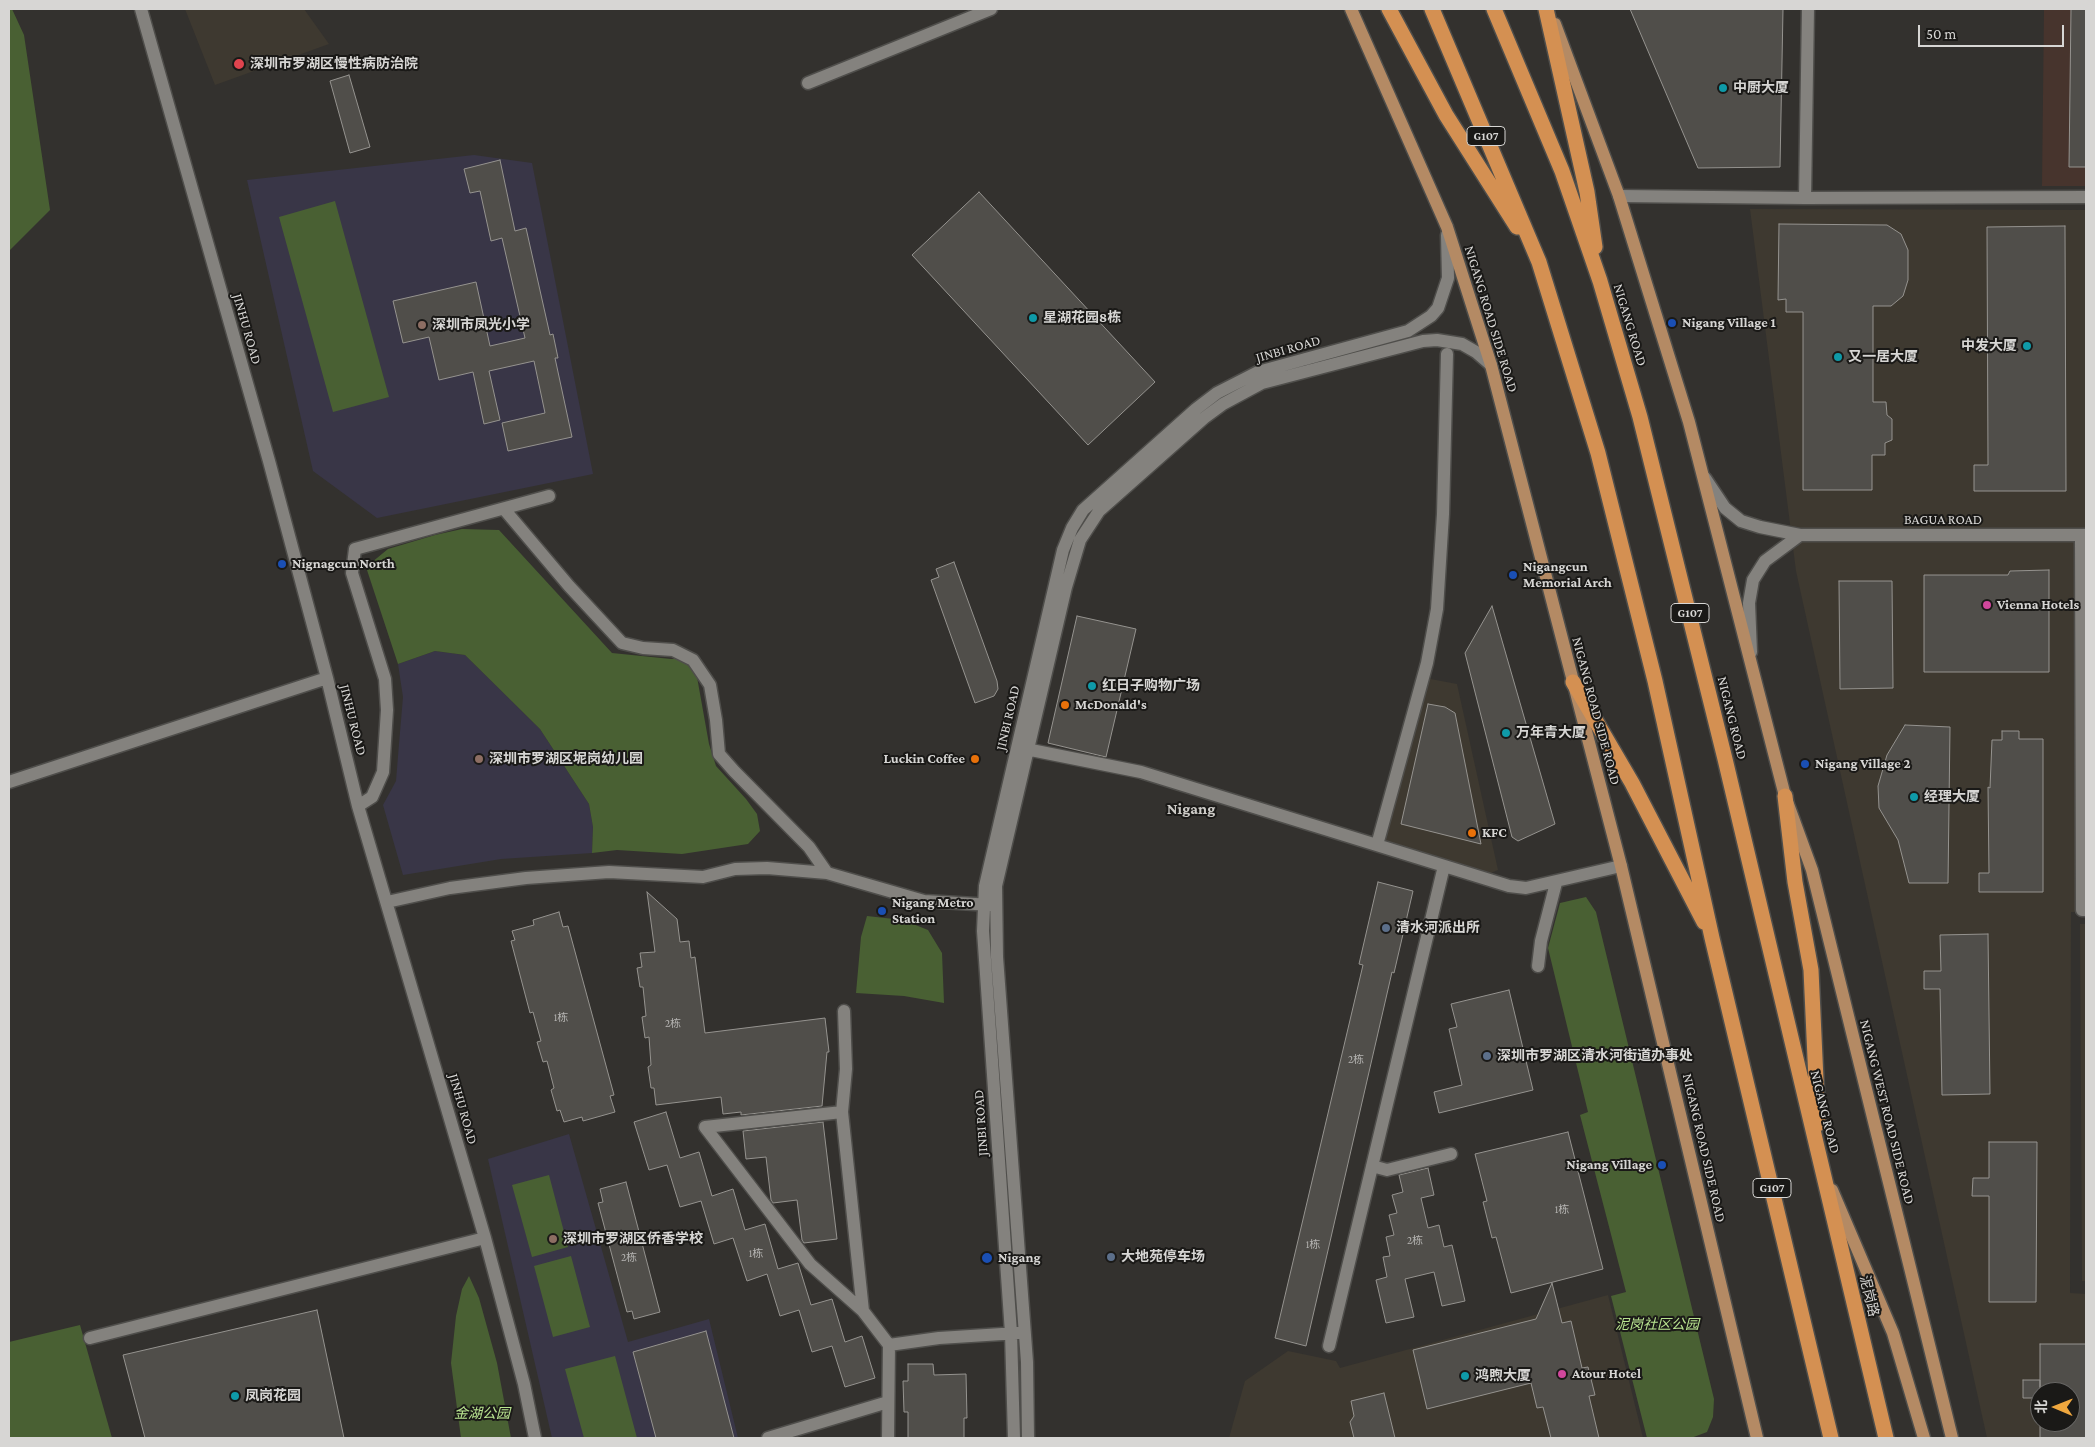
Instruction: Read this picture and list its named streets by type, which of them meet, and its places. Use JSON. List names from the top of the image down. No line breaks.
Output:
{"streets":{"highway":["G107","NIGANG ROAD","泥岗路"],"main road":["NIGANG ROAD SIDE ROAD","NIGANG WEST ROAD SIDE ROAD"],"street":["JINHU ROAD","JINBI ROAD","BAGUA ROAD"]},"crossings":[["NIGANG ROAD SIDE ROAD","JINBI ROAD"],["NIGANG ROAD","泥岗路"]],"districts":["Nigang"],"parks":["泥岗社区公园","金湖公园"],"places":["深圳市罗湖区慢性病防治院","中厨大厦","星湖花园8栋","Nigang Village 1","深圳市凤光小学","中发大厦","又一居大厦","Nignagcun North","Nigangcun Memorial Arch","Vienna Hotels","红日子购物广场","McDonald's","万年青大厦","深圳市罗湖区坭岗幼儿园","Luckin Coffee","Nigang Village 2","经理大厦","KFC","Nigang Metro Station","清水河派出所","深圳市罗湖区清水河街道办事处","Nigang Village","深圳市罗湖区侨香学校","大地苑停车场","Nigang","Atour Hotel","鸿煦大厦","凤岗花园"],"house_numbers":["1栋","2栋","2栋","1栋","2栋","1栋","1栋","2栋"],"scale_bar":"50 m","north":"left"}
